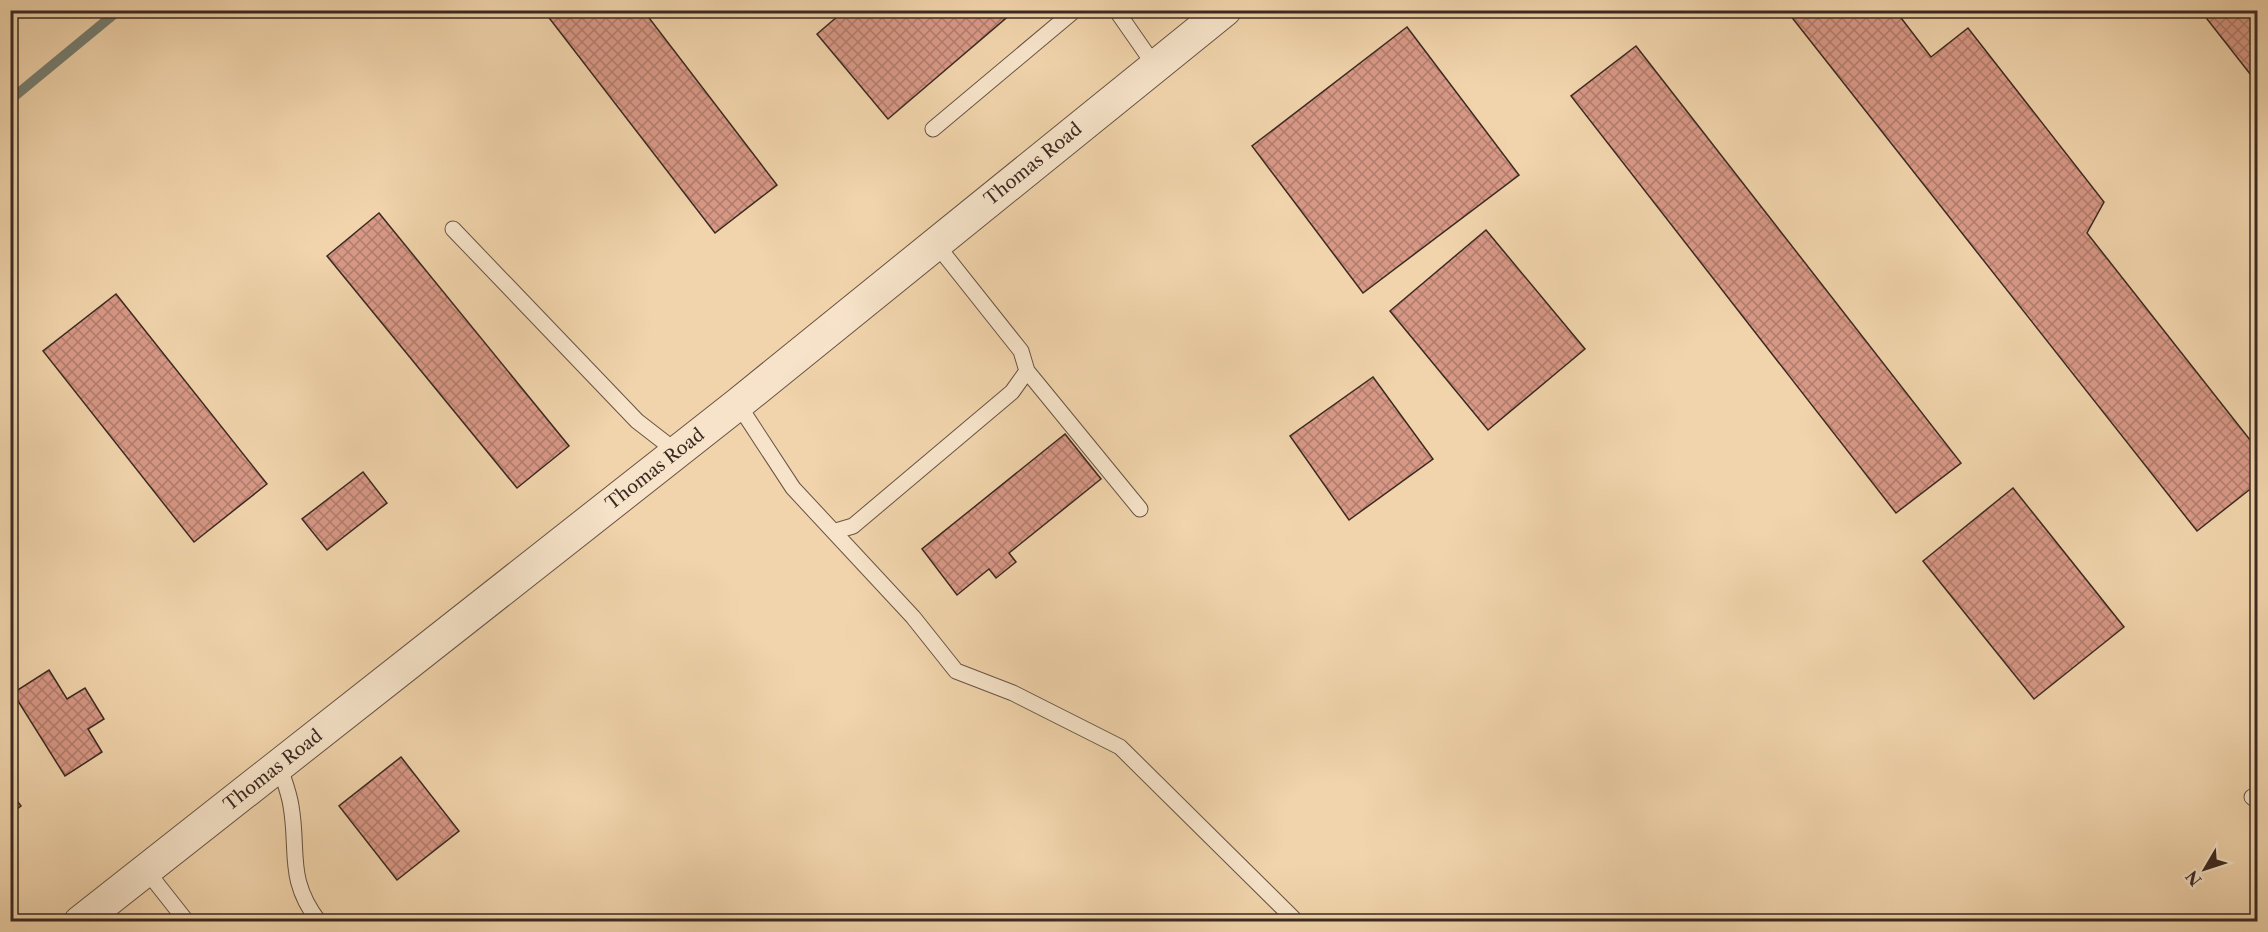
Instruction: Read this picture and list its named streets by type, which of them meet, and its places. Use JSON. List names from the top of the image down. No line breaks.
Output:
{"streets":{"street":["Thomas Road"]},"north":"bottom left"}
